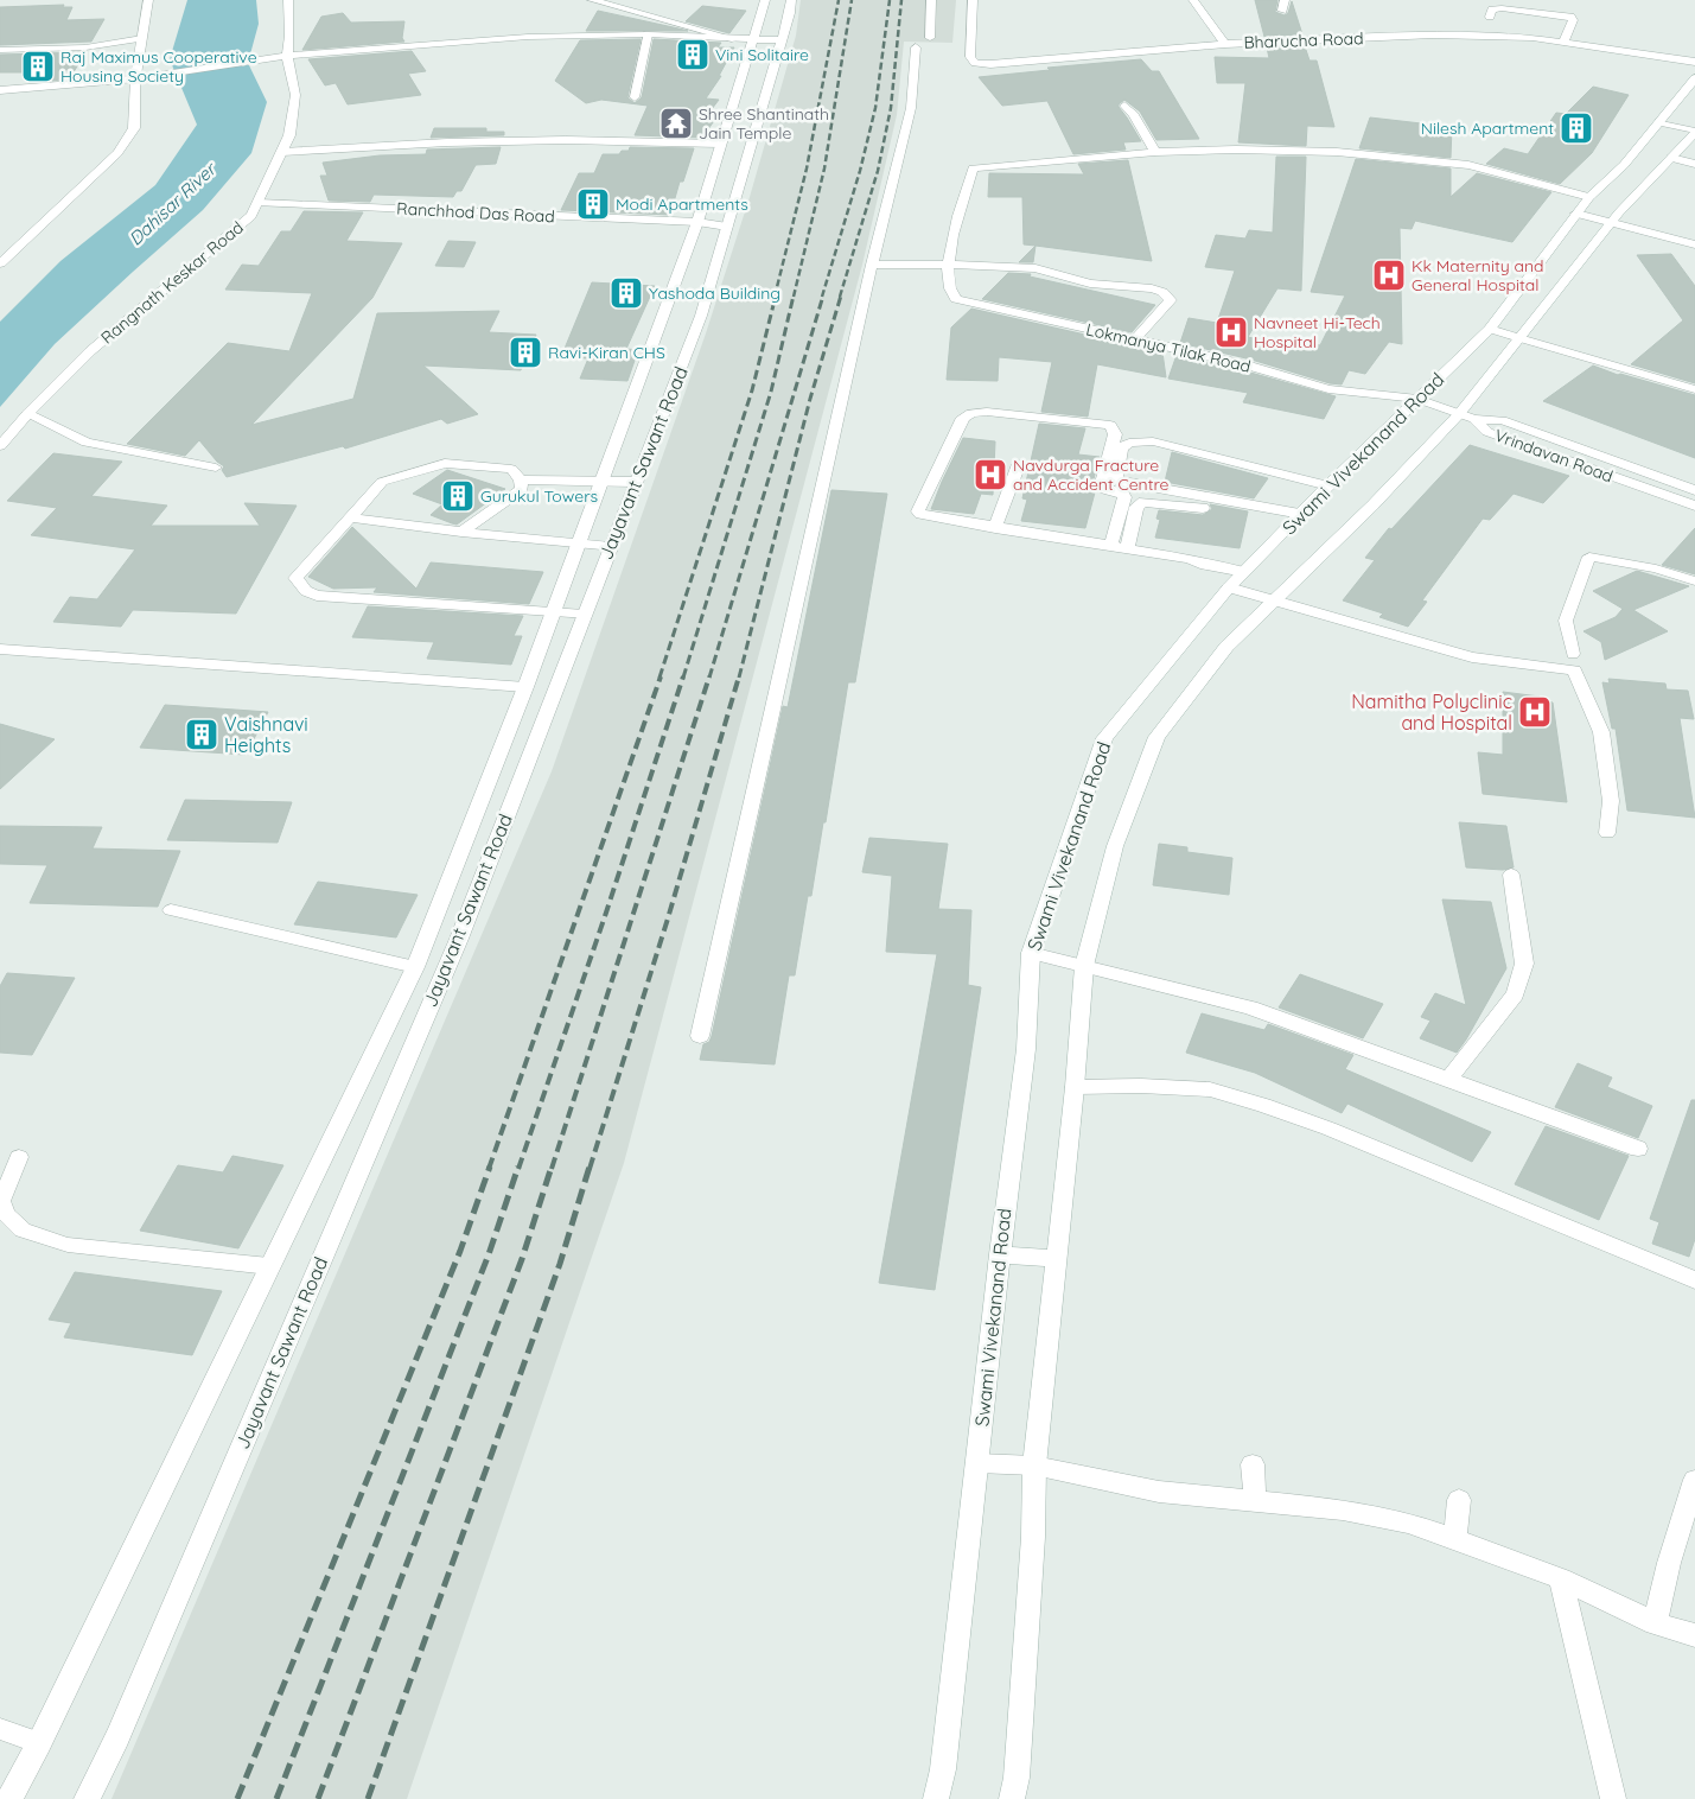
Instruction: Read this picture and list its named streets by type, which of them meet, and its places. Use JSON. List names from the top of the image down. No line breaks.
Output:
{"streets":{"street":["Bharucha Road","Ranchhod Das Road","Rangnath Keskar Road","Lokmanya Tilak Road","Swami Vivekanand Road","Vrindavan Road","Jayavant Sawant Road"]},"crossings":[["Ranchhod Das Road","Rangnath Keskar Road"],["Ranchhod Das Road","Jayavant Sawant Road"],["Lokmanya Tilak Road","Swami Vivekanand Road"],["Lokmanya Tilak Road","Vrindavan Road"],["Swami Vivekanand Road","Vrindavan Road"]],"water":["Dahisar River"],"places":{"building":["Vini Solitaire","Raj Maximus Cooperative Housing Society","Nilesh Apartment","Modi Apartments","Yashoda Building","Ravi-Kiran CHS","Gurukul Towers","Vaishnavi Heights"],"temple":["Shree Shantinath Jain Temple"],"hospital":["Kk Maternity and General Hospital","Navneet Hi-Tech Hospital","Navdurga Fracture and Accident Centre","Namitha Polyclinic and Hospital"]}}
